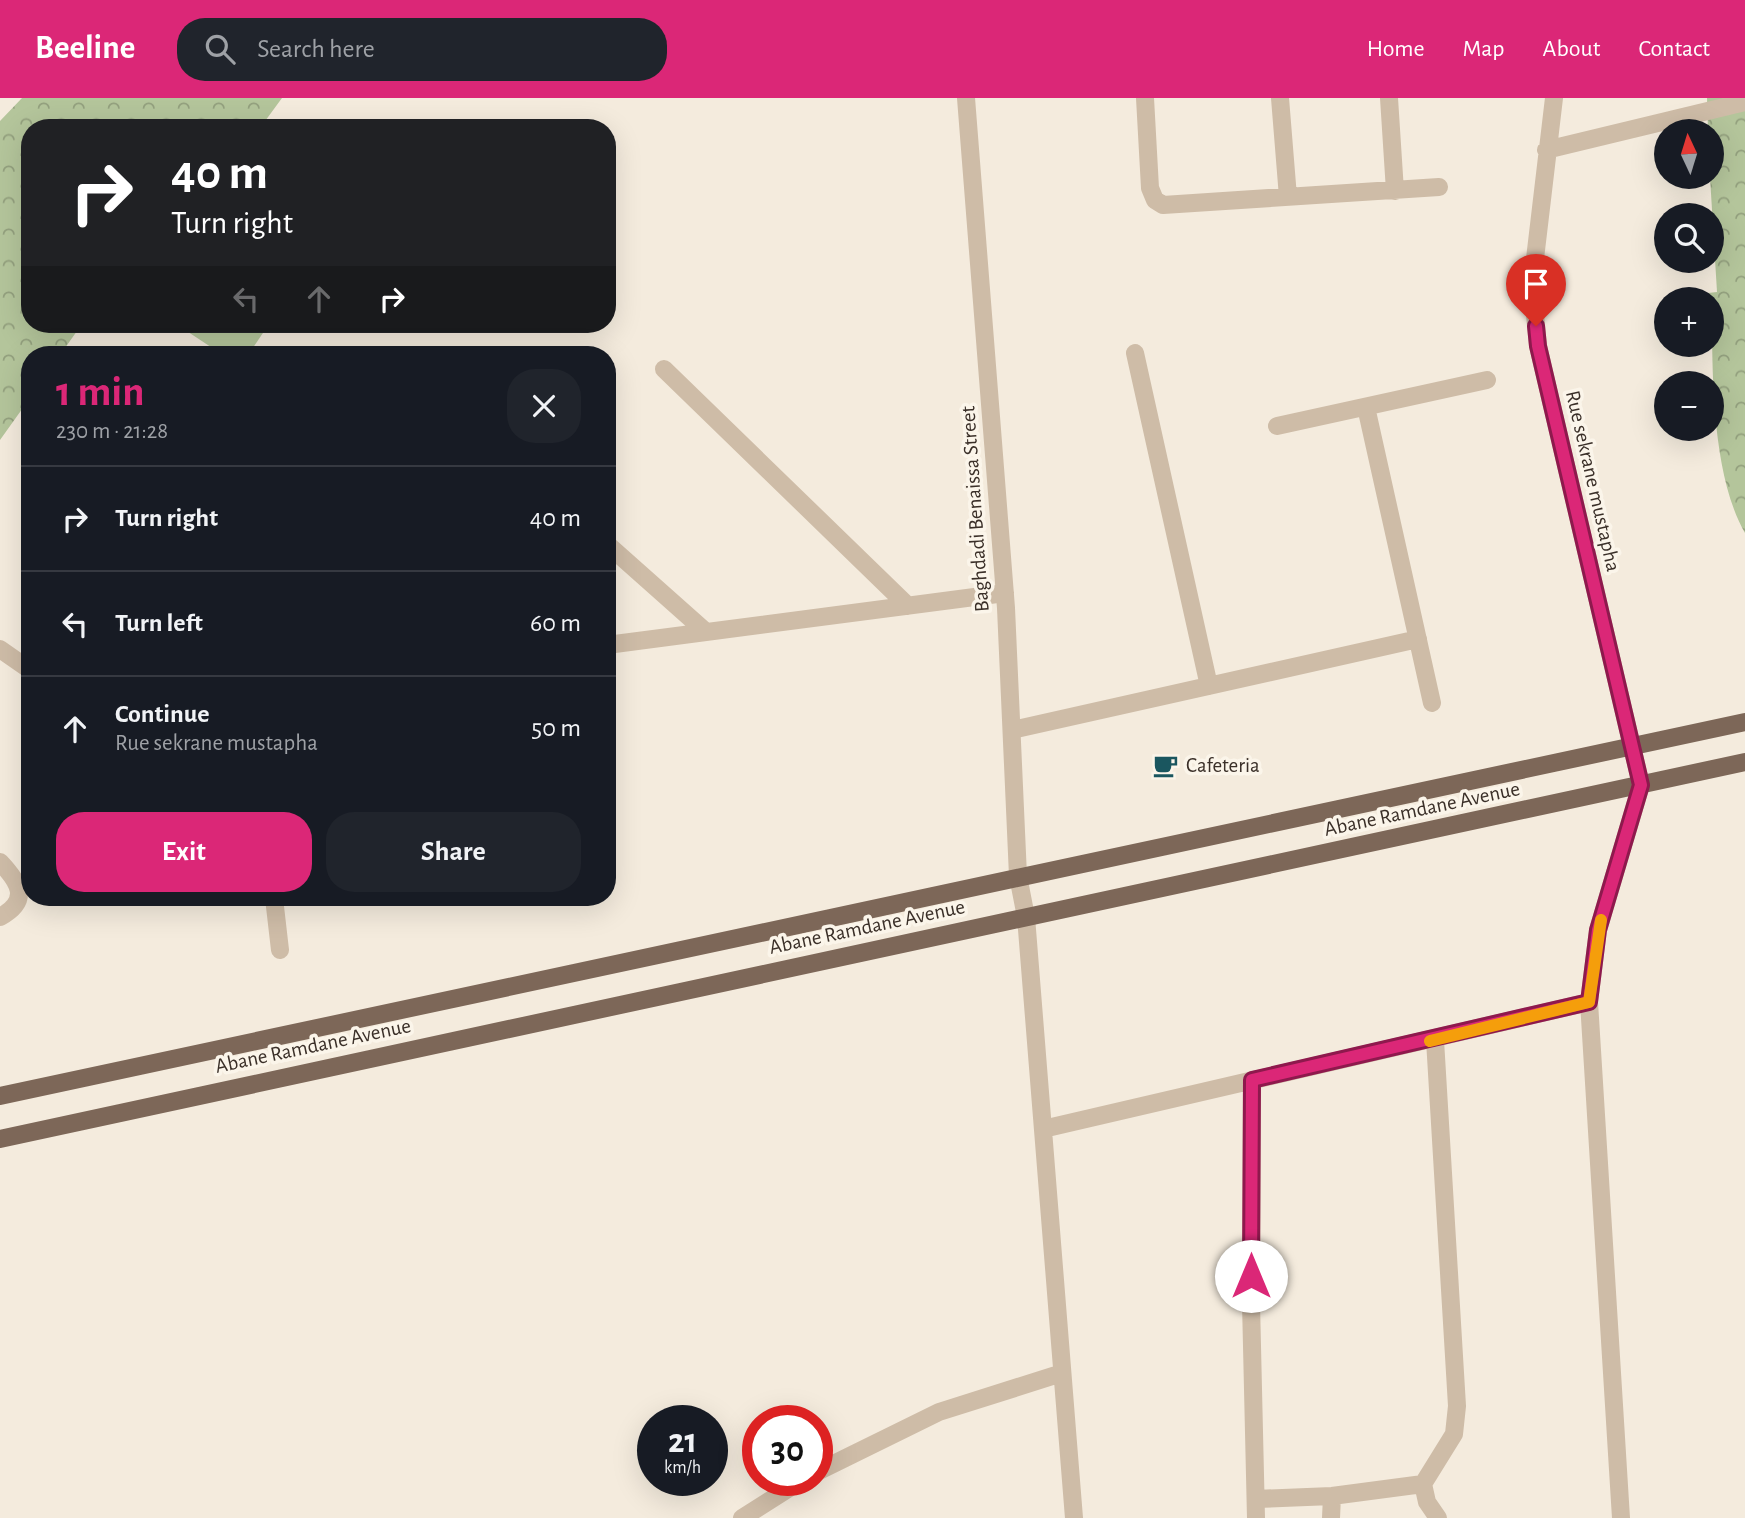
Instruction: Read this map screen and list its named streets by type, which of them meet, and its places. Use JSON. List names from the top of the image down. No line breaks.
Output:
{"streets":{"main road":["Abane Ramdane Avenue"],"street":["Rue sekrane mustapha","Baghdadi Benaissa Street"]},"crossings":[["Rue sekrane mustapha","Abane Ramdane Avenue"],["Baghdadi Benaissa Street","Abane Ramdane Avenue"]],"places":{"cafe":["Cafeteria"]},"north":"top","page":{"header":"Beeline","search":"Search here","nav":["Home","Map","About","Contact"],"map_buttons":["+","−"],"turn":["40 m","Turn right"],"heading":["1 min","230 m · 21:28"],"list":[{"name":"Turn right","value":"40 m"},{"name":"Turn left","value":"60 m"},{"name":"Continue","note":"Rue sekrane mustapha","value":"50 m"}],"buttons":["Exit","Share"],"speed":"21 km/h","limit":"30"}}
